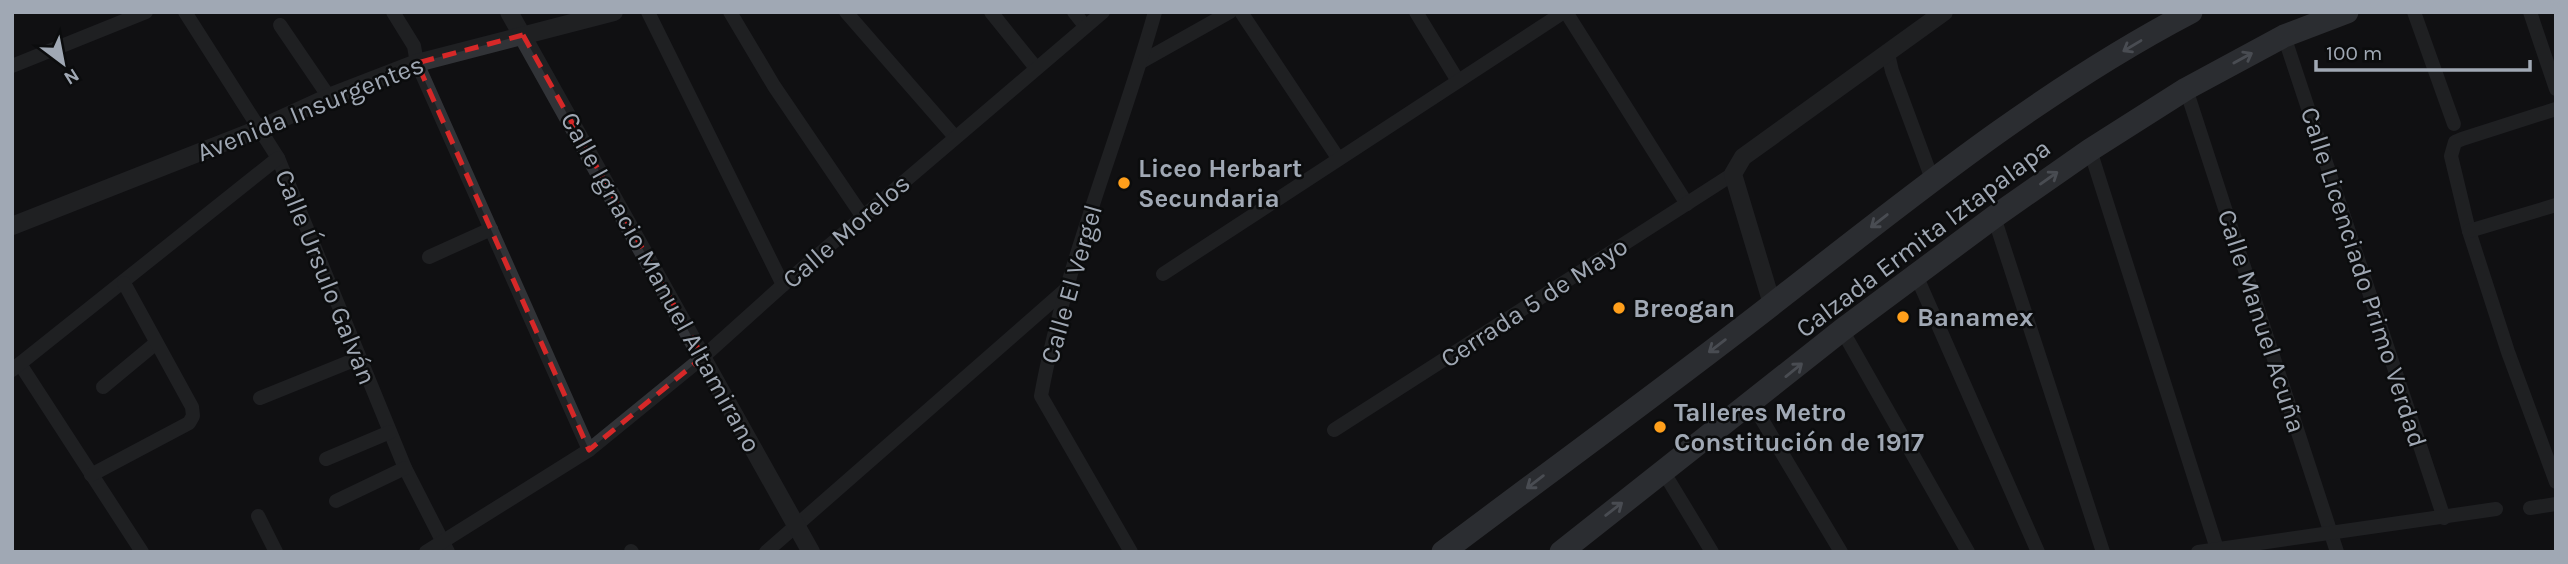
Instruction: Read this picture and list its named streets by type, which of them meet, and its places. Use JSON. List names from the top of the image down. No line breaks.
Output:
{"streets":{"main road":["Calzada Ermita Iztapalapa"],"street":["Avenida Insurgentes","Calle Morelos","Calle Úrsulo Galván","Calle Licenciado Primo Verdad","Calle Ignacio Manuel Altamirano","Calle El Vergel","Cerrada 5 de Mayo","Calle Manuel Acuña"]},"crossings":[["Avenida Insurgentes","Calle Úrsulo Galván"],["Avenida Insurgentes","Calle Ignacio Manuel Altamirano"],["Calle Morelos","Calle Úrsulo Galván"],["Calle Morelos","Calle Ignacio Manuel Altamirano"],["Calzada Ermita Iztapalapa","Calle Licenciado Primo Verdad"],["Calzada Ermita Iztapalapa","Calle Manuel Acuña"]],"places":["Liceo Herbart Secundaria","Breogan","Banamex","Talleres Metro Constitución de 1917"],"scale_bar":"100 m","north":"bottom right"}
